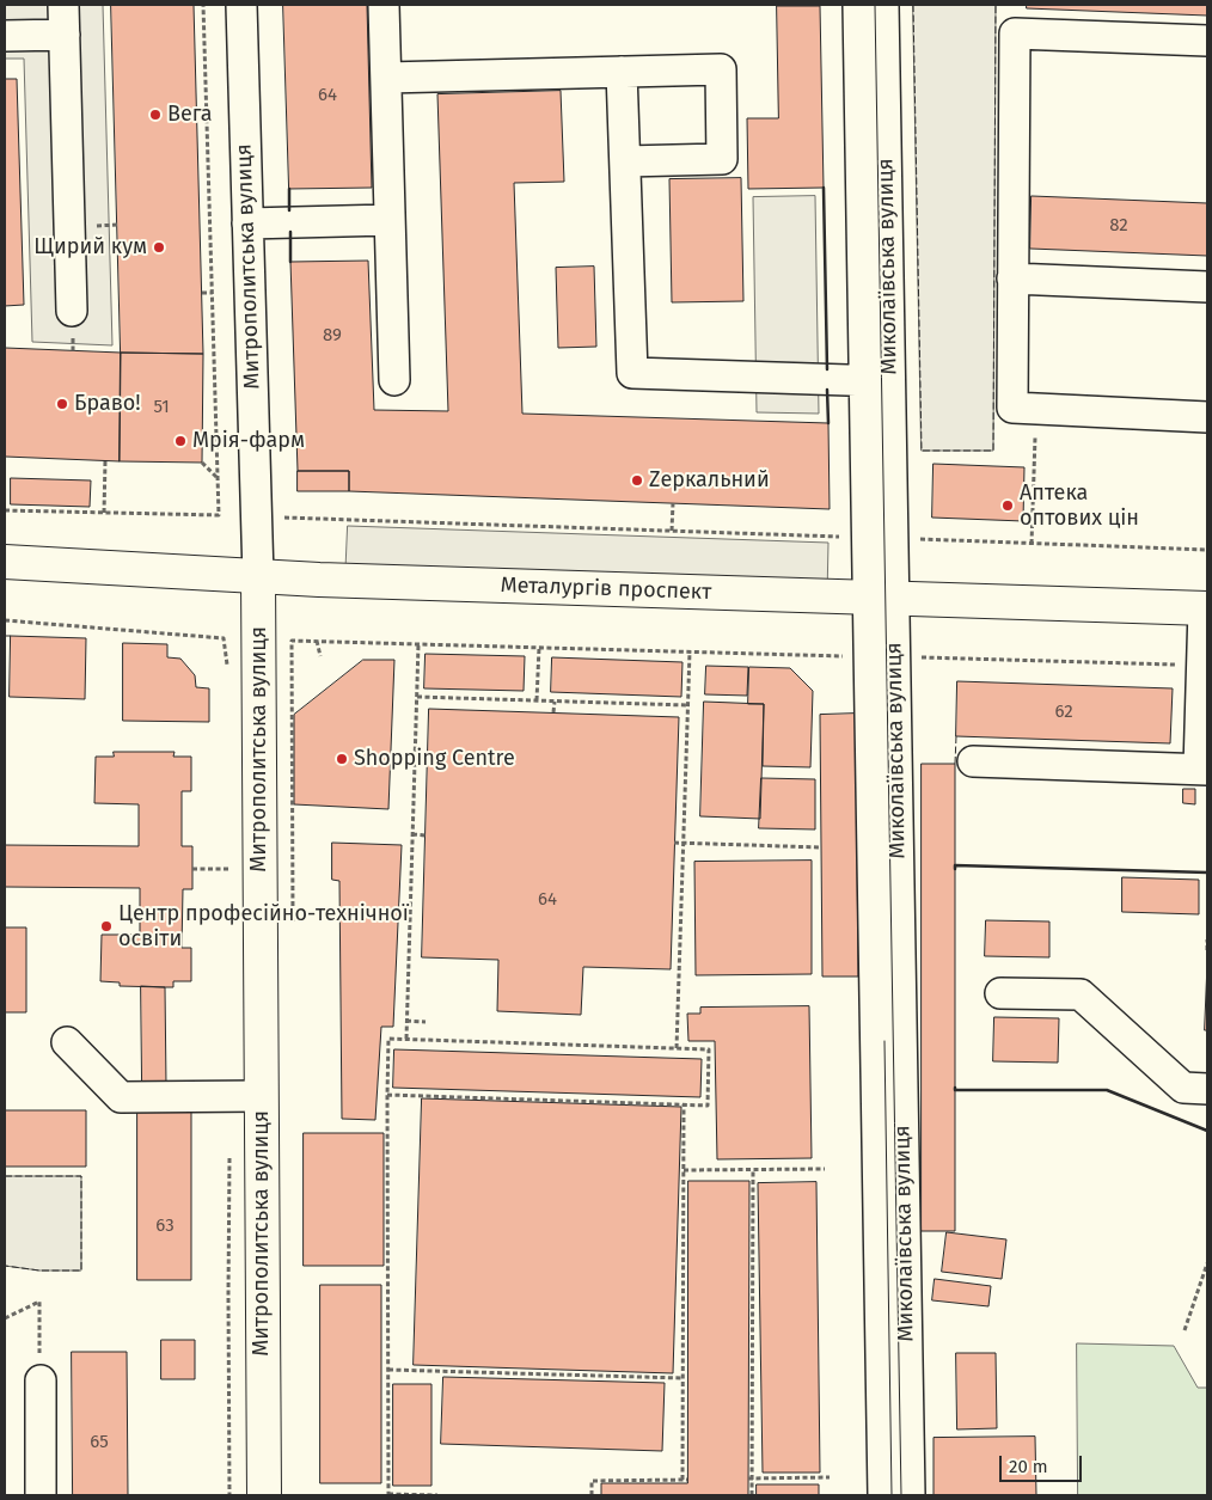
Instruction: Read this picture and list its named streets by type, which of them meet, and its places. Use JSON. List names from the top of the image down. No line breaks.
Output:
{"streets":{"main road":["Митрополитська вулиця","Металургів проспект"],"street":["Миколаївська вулиця"]},"crossings":[["Митрополитська вулиця","Металургів проспект"],["Миколаївська вулиця","Металургів проспект"]],"places":["Вега","Щирий кум","Браво!","Мрія-фарм","Zеркальний","Аптека оптових цін","Shopping Centre","Центр професійно-технічної освіти"],"house_numbers":["64","82","89","51","62","64","63","65"],"scale_bar":"20 m"}
